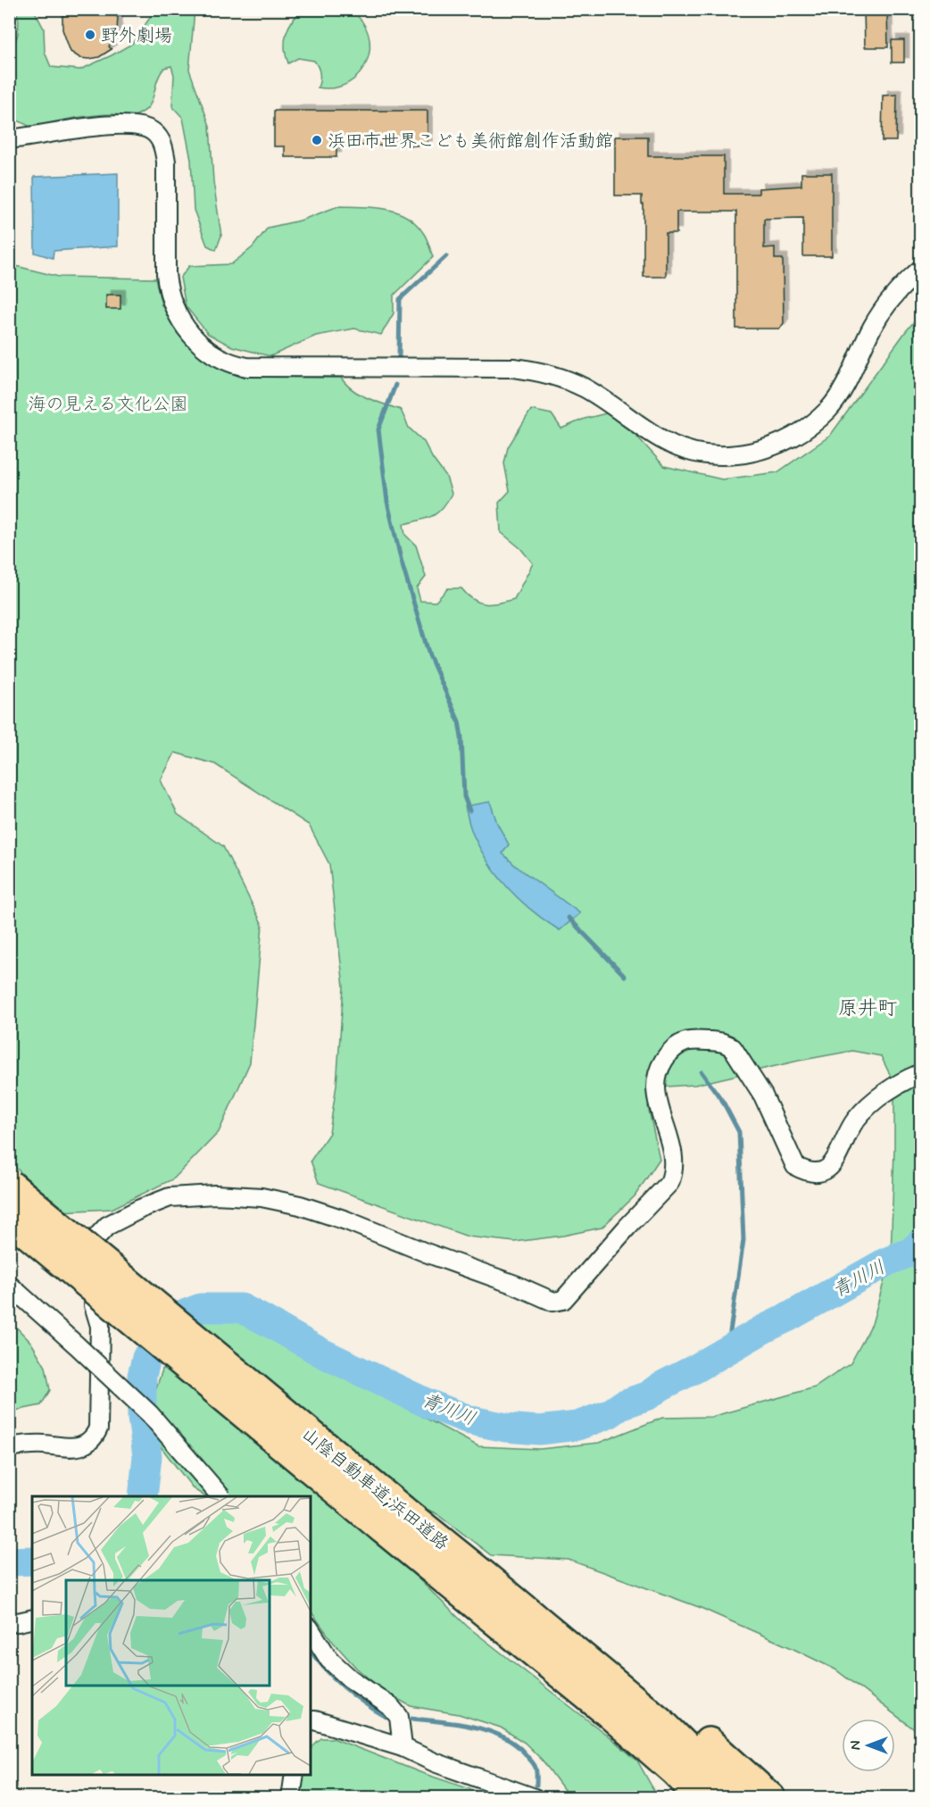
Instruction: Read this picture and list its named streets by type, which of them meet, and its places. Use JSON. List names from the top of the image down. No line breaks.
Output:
{"streets":{"highway":["山陰自動車道;浜田道路"]},"districts":["原井町"],"water":["青川川"],"parks":["海の見える文化公園"],"places":["野外劇場","浜田市世界こども美術館創作活動館"],"north":"left"}
